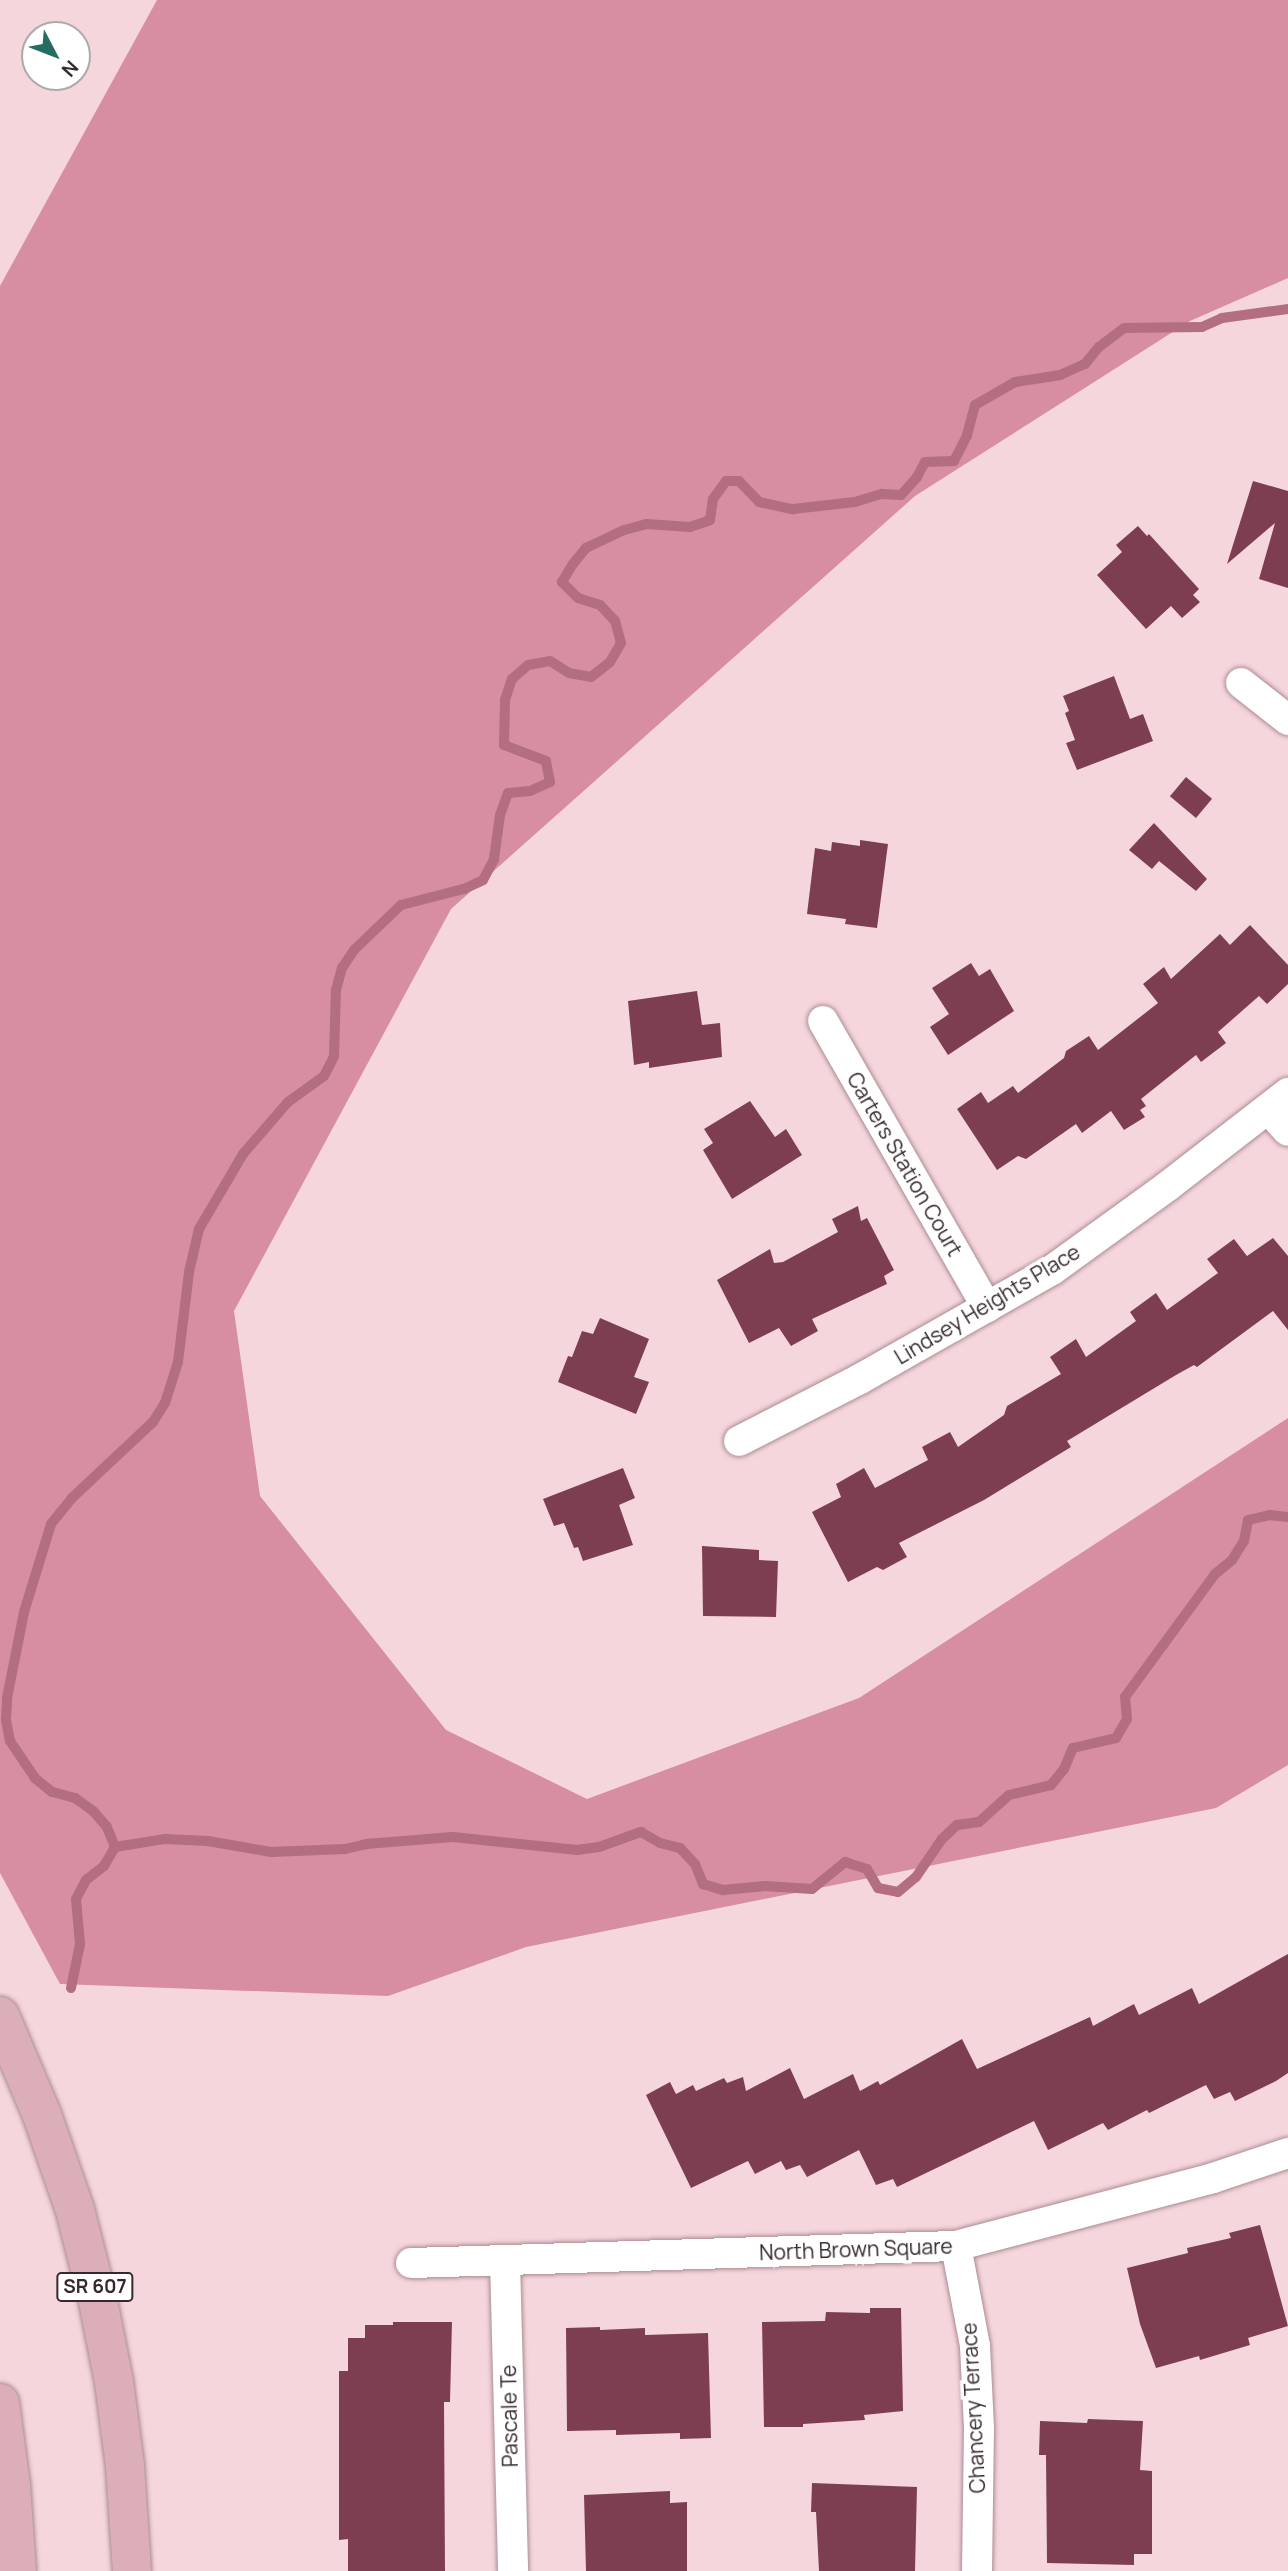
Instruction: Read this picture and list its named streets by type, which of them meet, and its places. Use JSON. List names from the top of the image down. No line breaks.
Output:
{"streets":{"main road":["SR 607"],"street":["Carters Station Court","Lindsey Heights Place","North Brown Square","Chancery Terrace","Pascale Te"]},"crossings":[["Carters Station Court","Lindsey Heights Place"],["North Brown Square","Chancery Terrace"],["North Brown Square","Pascale Te"]],"north":"bottom right"}
